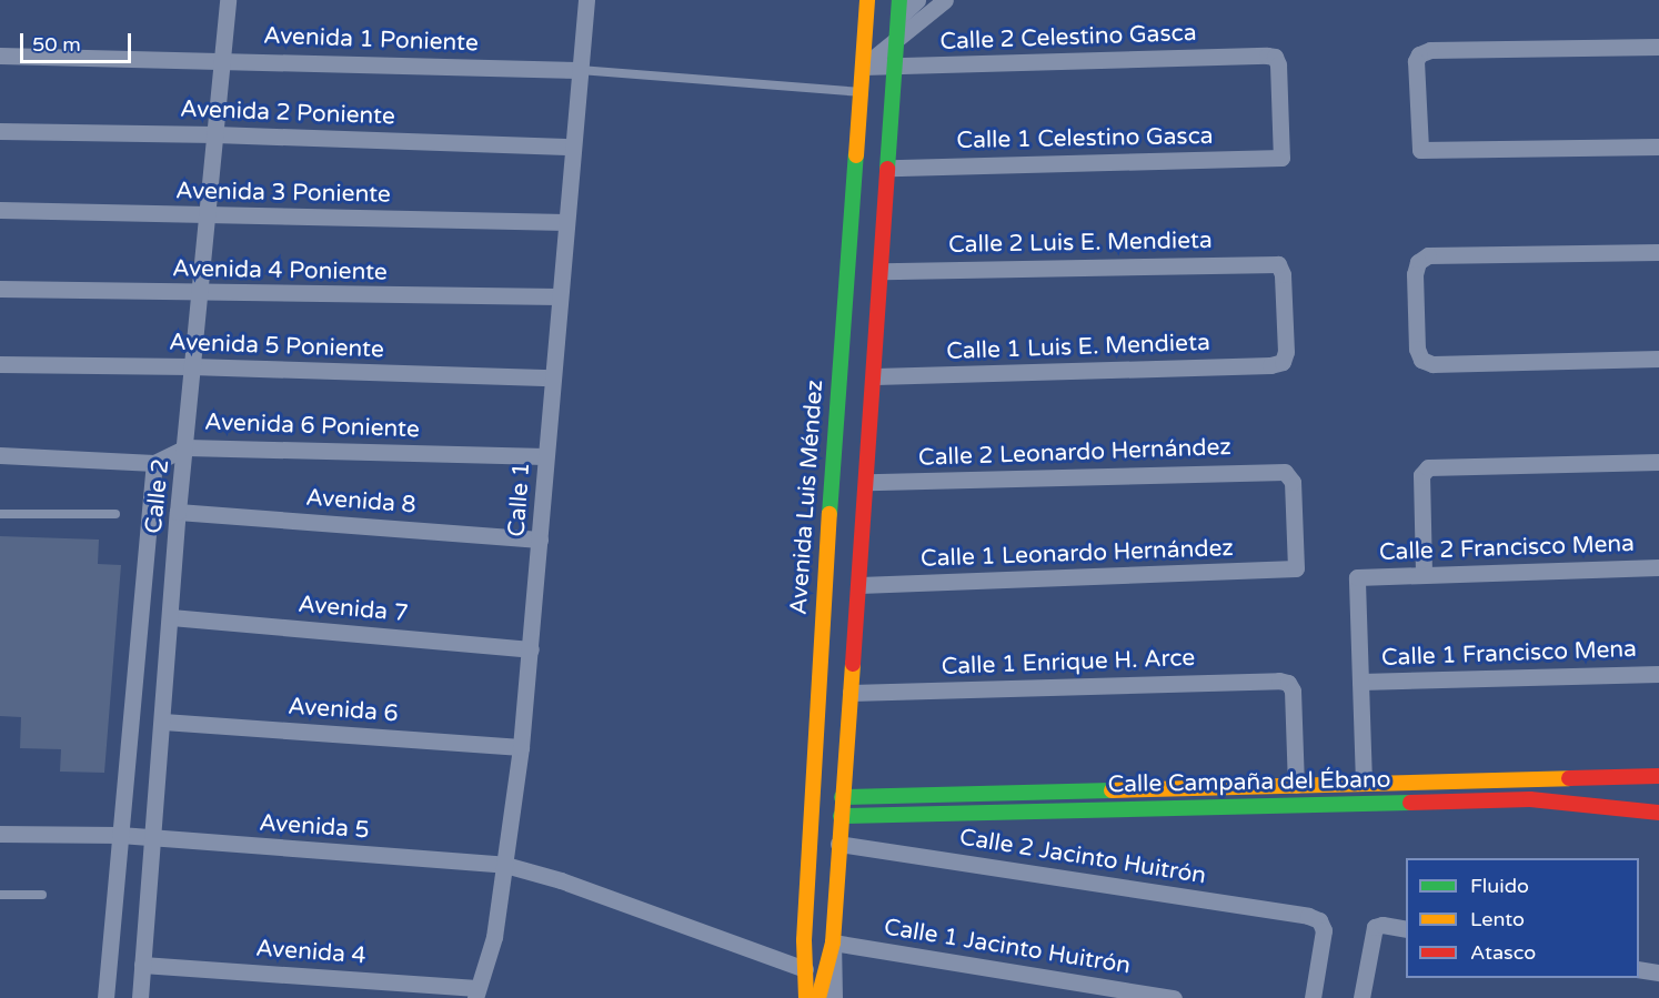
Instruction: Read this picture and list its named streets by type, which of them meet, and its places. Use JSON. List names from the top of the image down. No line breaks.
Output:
{"streets":{"main road":["Avenida Luis Méndez","Calle Campaña del Ébano"],"street":["Calle 2 Celestino Gasca","Avenida 1 Poniente","Avenida 2 Poniente","Calle 1 Celestino Gasca","Avenida 3 Poniente","Calle 2 Luis E. Mendieta","Avenida 4 Poniente","Avenida 5 Poniente","Calle 1 Luis E. Mendieta","Avenida 6 Poniente","Calle 2 Leonardo Hernández","Calle 2","Calle 1","Avenida 8","Calle 2 Francisco Mena","Calle 1 Leonardo Hernández","Avenida 7","Calle 1 Francisco Mena","Calle 1 Enrique H. Arce","Avenida 6","Avenida 5","Calle 2 Jacinto Huitrón","Calle 1 Jacinto Huitrón","Avenida 4"]},"crossings":[["Calle 2 Celestino Gasca","Calle 1 Celestino Gasca"],["Calle 2 Celestino Gasca","Avenida Luis Méndez"],["Avenida 1 Poniente","Calle 2"],["Avenida 1 Poniente","Calle 1"],["Avenida 2 Poniente","Calle 2"],["Avenida 2 Poniente","Calle 1"],["Avenida 3 Poniente","Calle 2"],["Avenida 3 Poniente","Calle 1"],["Calle 2 Luis E. Mendieta","Calle 1 Luis E. Mendieta"],["Avenida 4 Poniente","Calle 2"],["Avenida 4 Poniente","Calle 1"],["Avenida 5 Poniente","Calle 2"],["Avenida 5 Poniente","Calle 1"],["Avenida 6 Poniente","Calle 2"],["Avenida 6 Poniente","Calle 1"],["Calle 2 Leonardo Hernández","Calle 1 Leonardo Hernández"],["Calle 2","Avenida 8"],["Calle 2","Avenida 7"],["Calle 2","Avenida 6"],["Calle 2","Avenida 5"],["Calle 2","Avenida 4"],["Avenida Luis Méndez","Avenida 5"],["Calle 1","Avenida 8"],["Calle 1","Avenida 7"],["Calle 1","Avenida 6"],["Calle 1","Avenida 5"],["Calle 1","Avenida 4"],["Calle 2 Francisco Mena","Calle 1 Francisco Mena"],["Calle 1 Enrique H. Arce","Calle Campaña del Ébano"]],"legend":["Fluido","Lento","Atasco"],"scale_bar":"50 m"}
